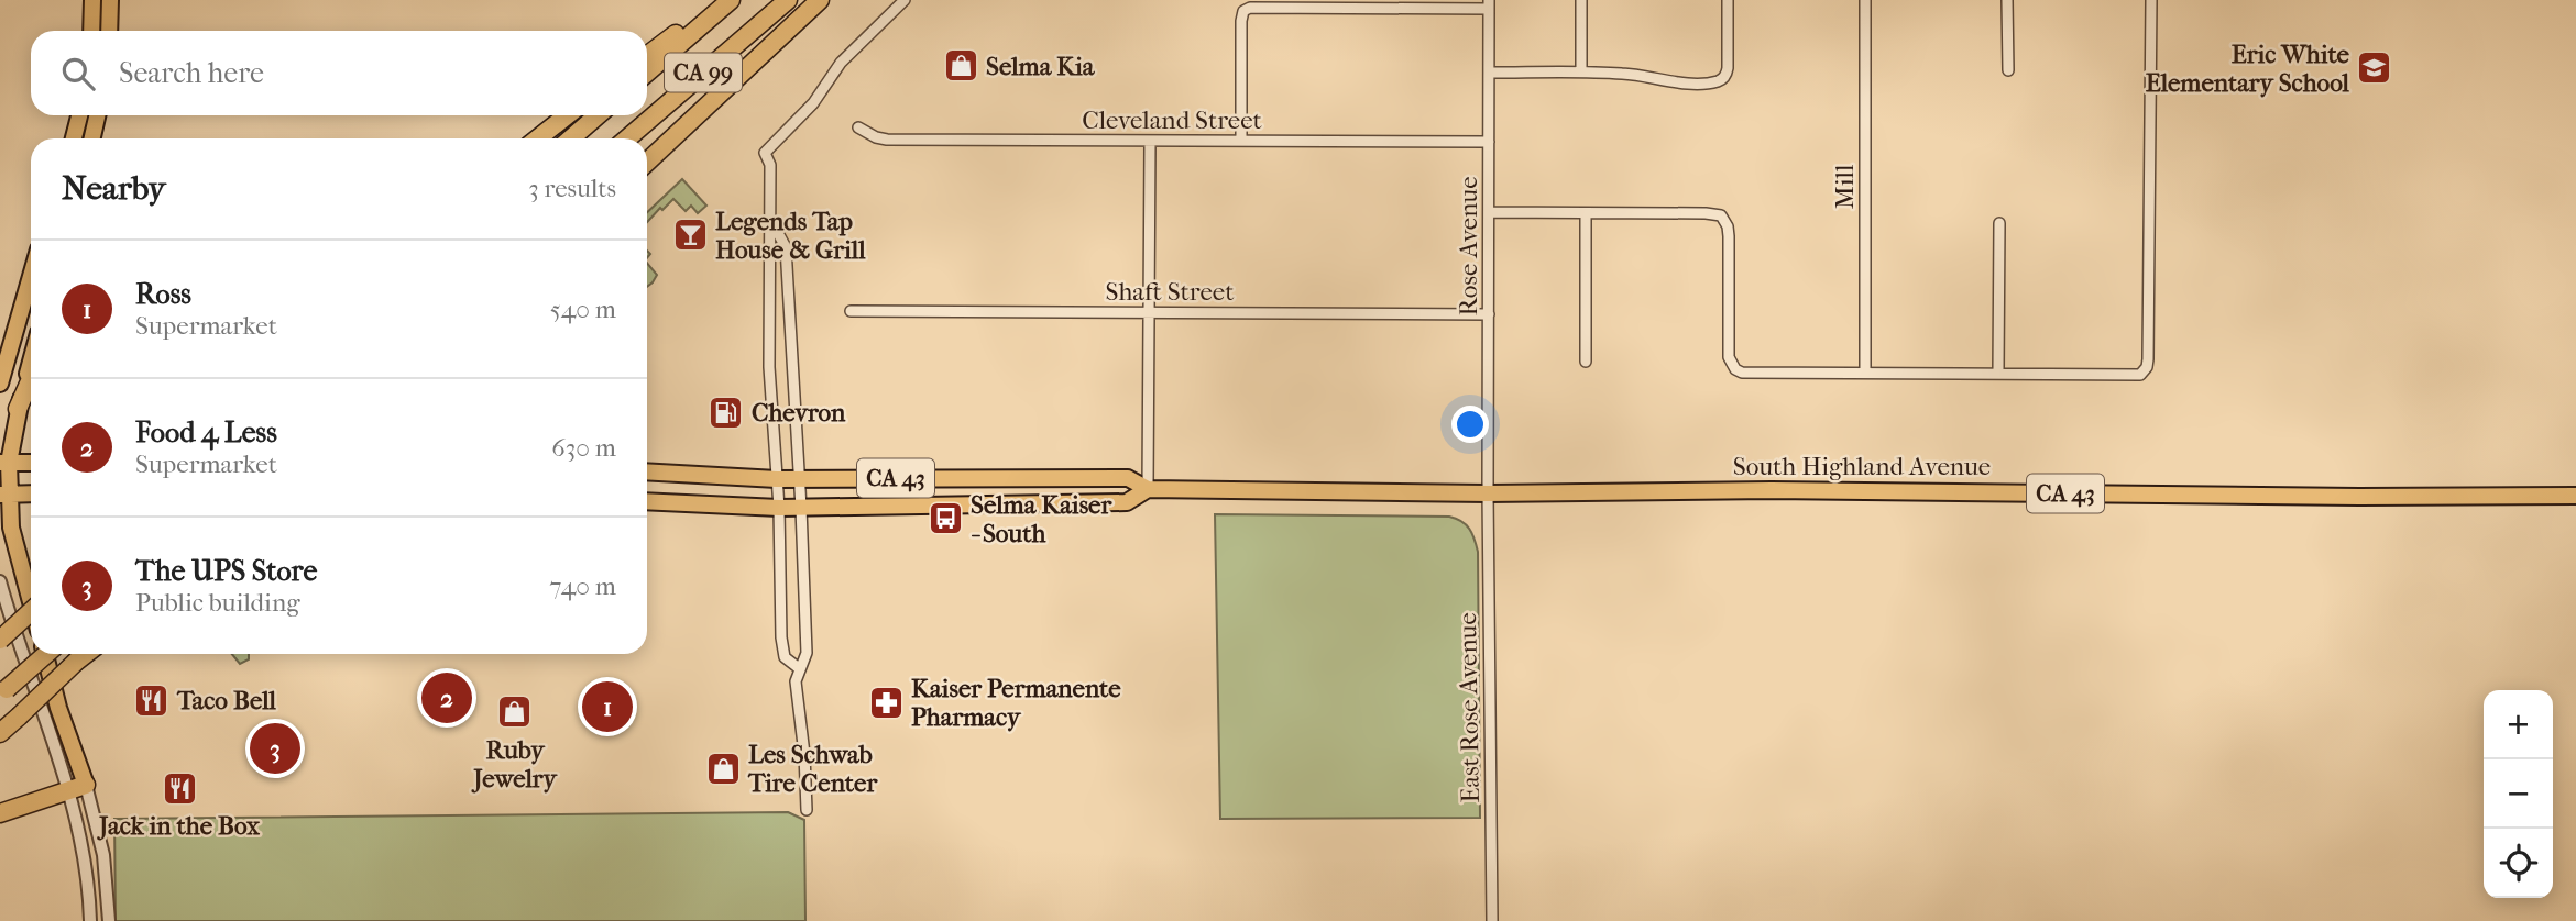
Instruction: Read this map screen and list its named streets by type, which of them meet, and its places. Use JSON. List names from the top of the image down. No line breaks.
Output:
{"streets":{"highway":["CA 99"],"main road":["South Highland Avenue","CA 43"],"street":["Cleveland Street","Mill","Rose Avenue","Shaft Street","East Rose Avenue"]},"crossings":[["Cleveland Street","Rose Avenue"],["Rose Avenue","Shaft Street"],["Rose Avenue","South Highland Avenue"],["Rose Avenue","East Rose Avenue"],["South Highland Avenue","East Rose Avenue"]],"places":{"shop":["Selma Kia","Ruby Jewelry","Les Schwab Tire Center"],"school or university":["Eric White Elementary School"],"bar":["Legends Tap House & Grill"],"fuel station":["Chevron"],"bus stop":["Selma Kaiser - South"],"restaurant":["Taco Bell","Jack in the Box"],"pharmacy":["Kaiser Permanente Pharmacy"]},"page":{"search":"Search here","heading":["Nearby","3 results"],"list":[{"mark":"1","name":"Ross","note":"Supermarket","value":"540 m"},{"mark":"2","name":"Food 4 Less","note":"Supermarket","value":"630 m"},{"mark":"3","name":"The UPS Store","note":"Public building","value":"740 m"}],"pins":["2","1","3"],"map_buttons":["+","−"]}}
